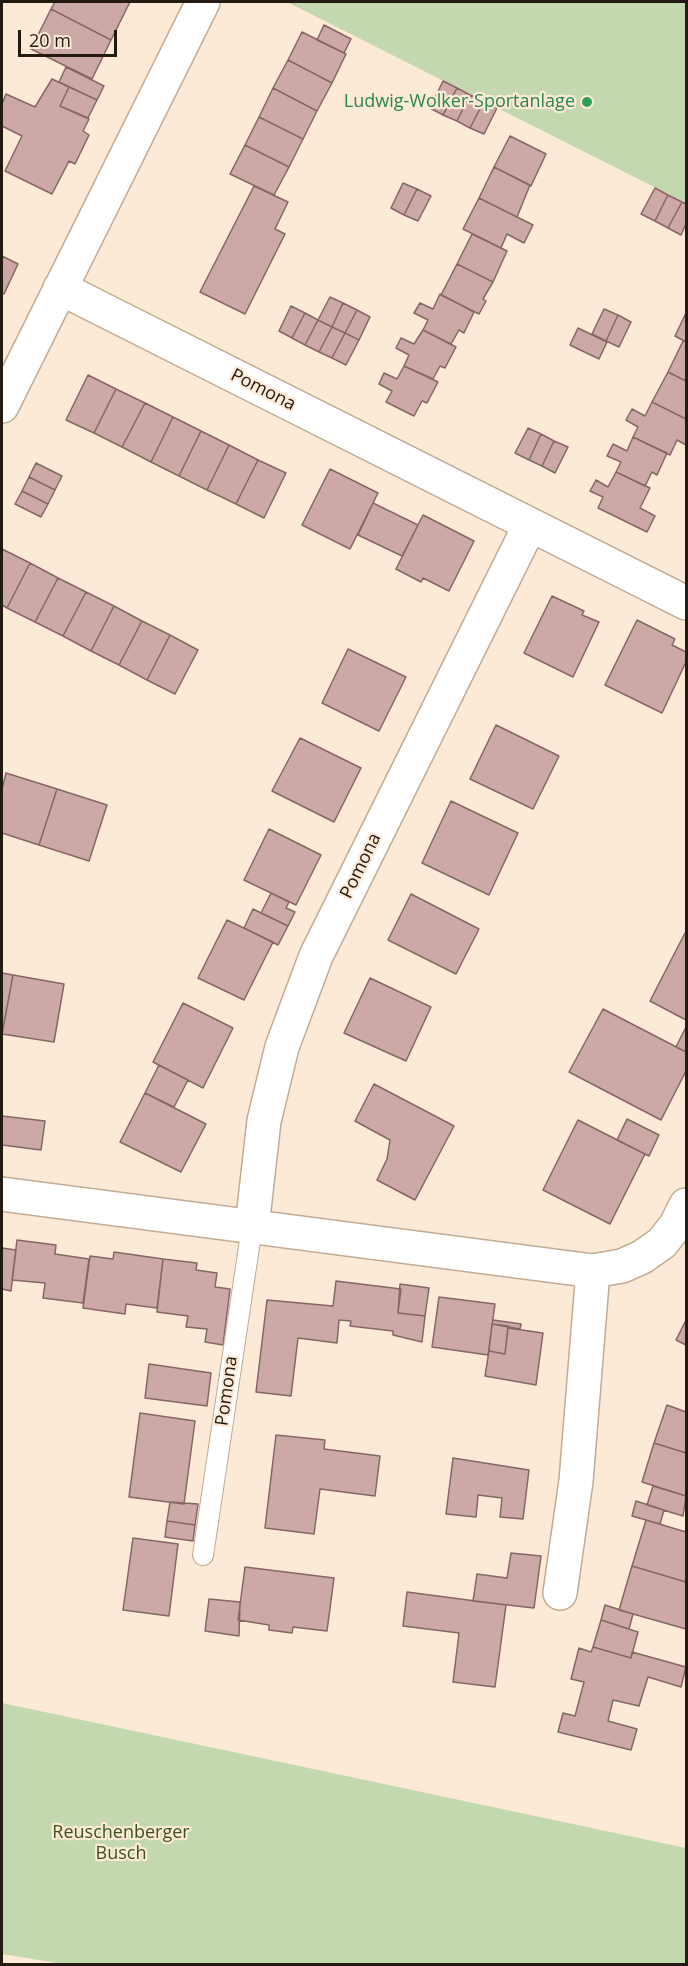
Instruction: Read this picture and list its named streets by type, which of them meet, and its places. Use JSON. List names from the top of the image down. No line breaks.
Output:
{"streets":{"street":["Pomona"]},"parks":["Reuschenberger Busch"],"places":["Ludwig-Wolker-Sportanlage"],"scale_bar":"20 m"}
